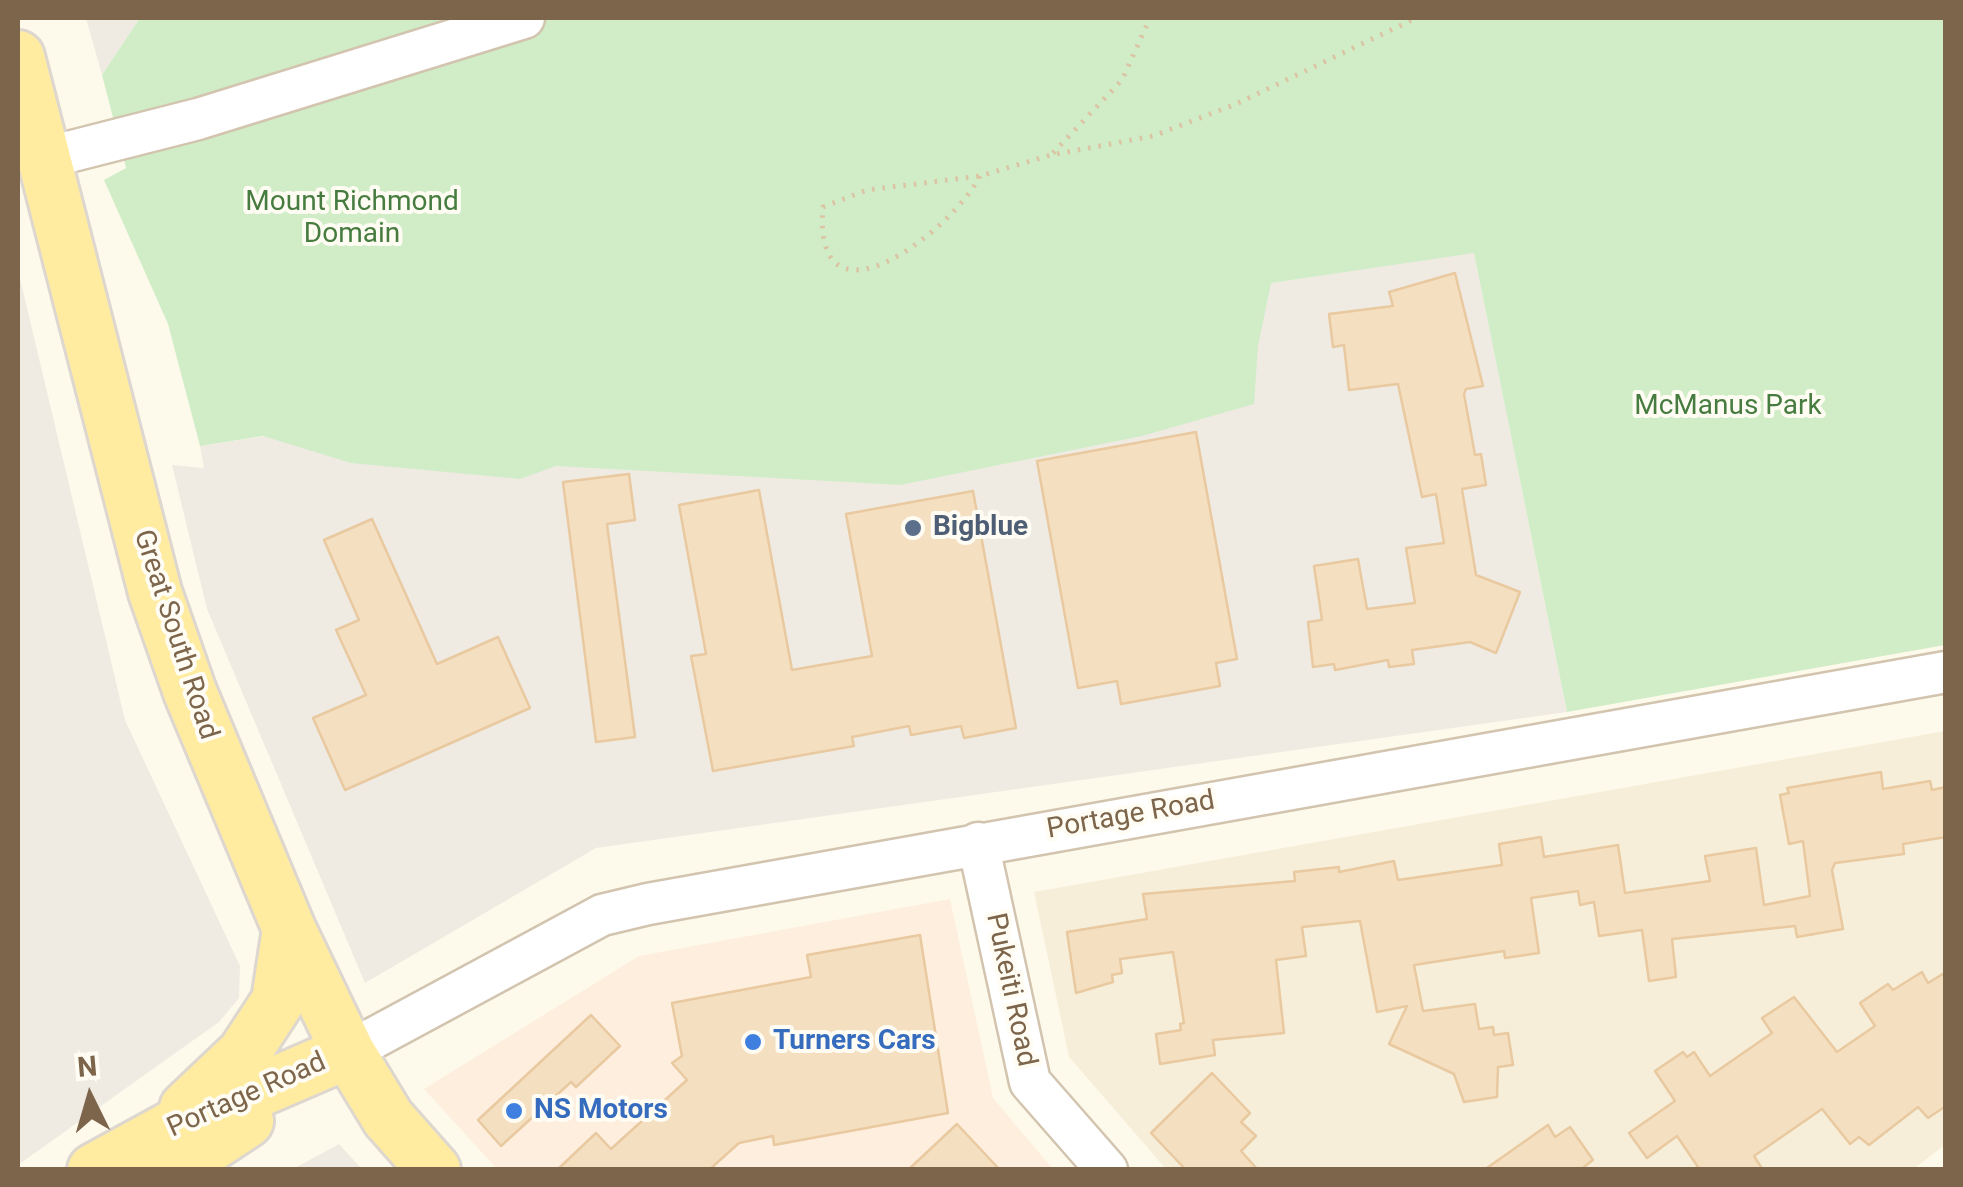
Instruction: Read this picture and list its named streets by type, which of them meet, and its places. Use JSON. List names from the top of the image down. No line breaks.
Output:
{"streets":{"main road":["Great South Road","Portage Road"],"street":["Pukeiti Road"]},"crossings":[["Great South Road","Portage Road"],["Portage Road","Pukeiti Road"]],"parks":["Mount Richmond Domain","McManus Park"],"places":["Bigblue","Turners Cars","NS Motors"],"north":"top"}
